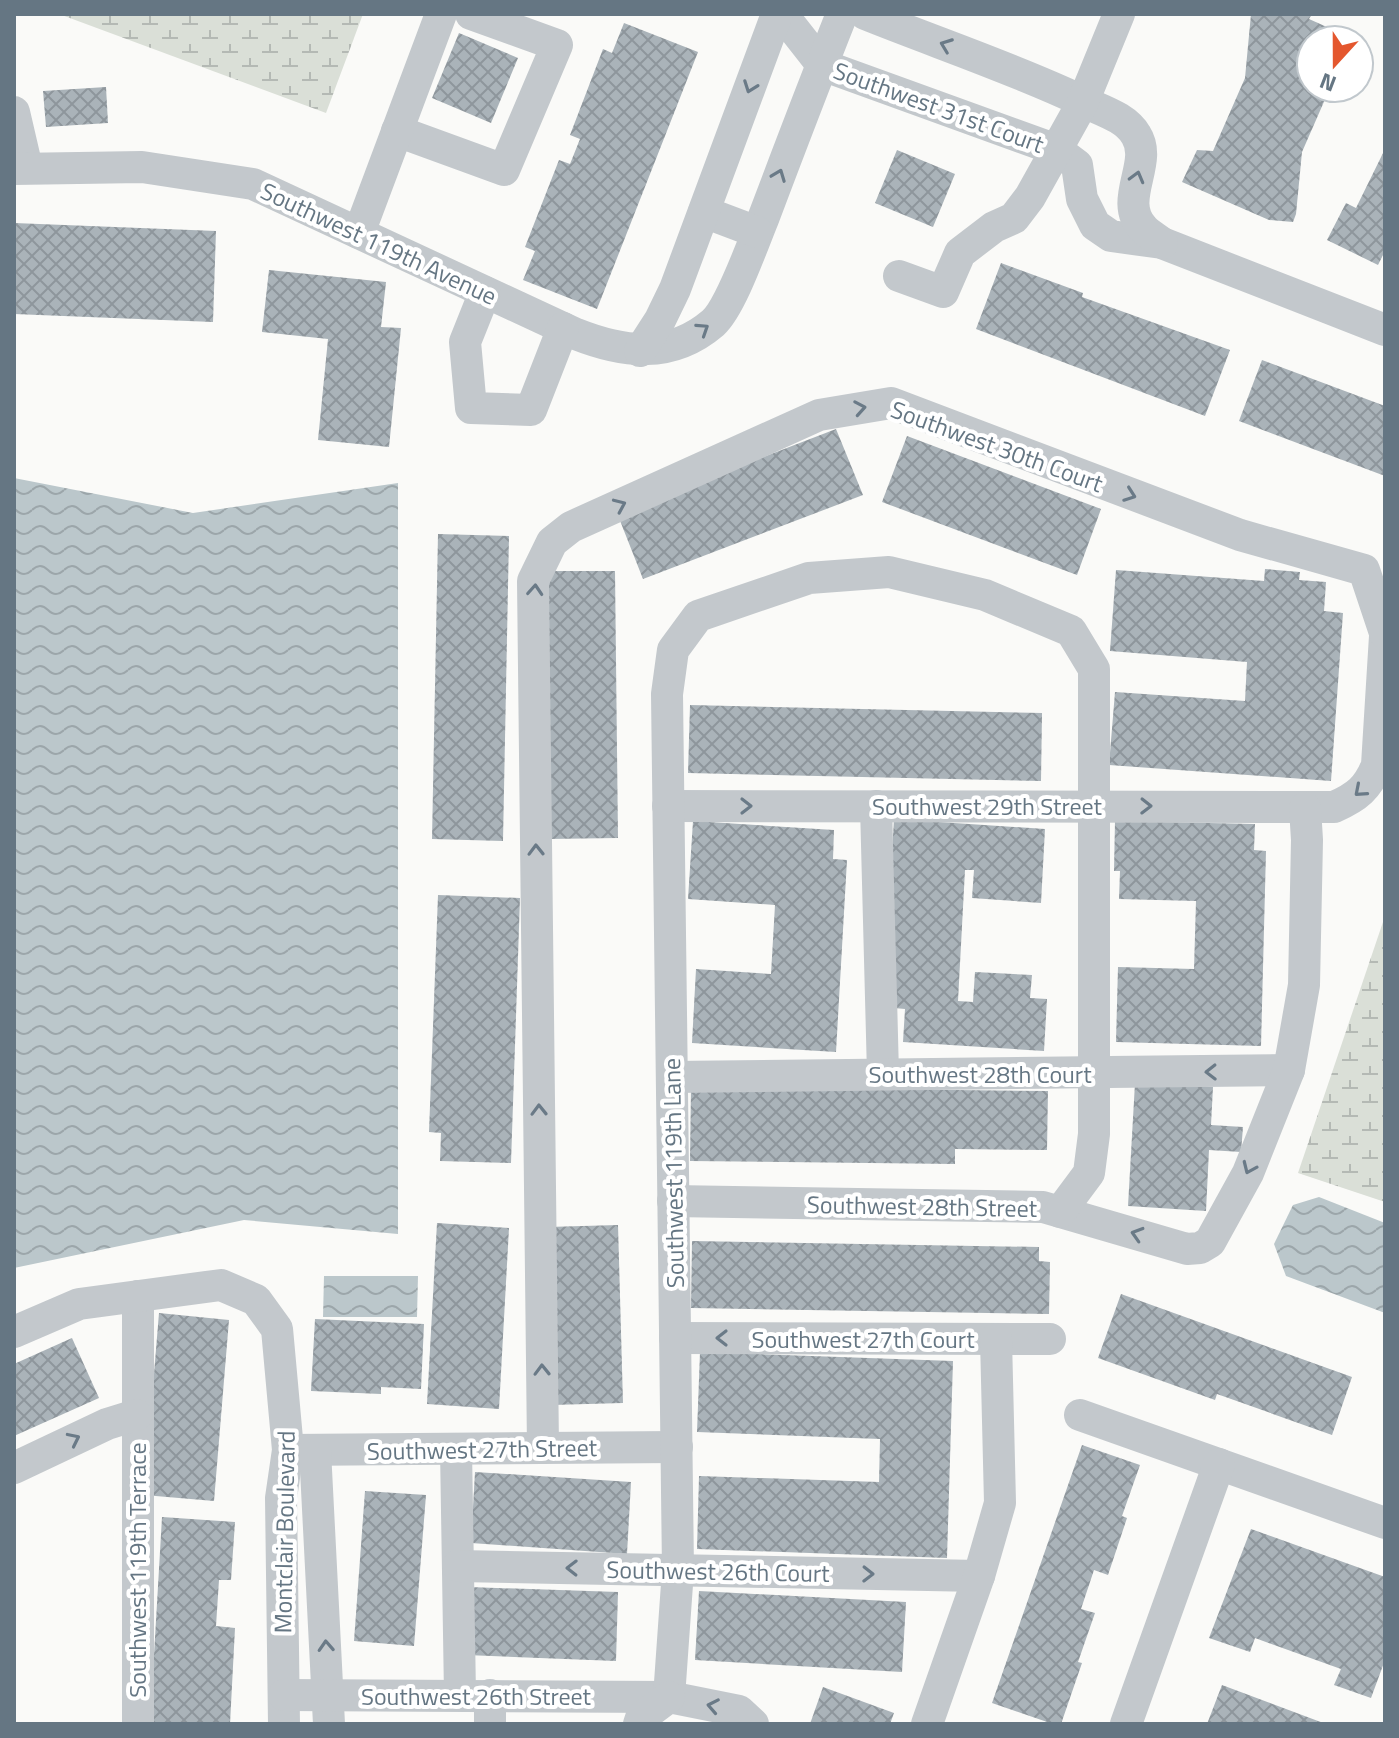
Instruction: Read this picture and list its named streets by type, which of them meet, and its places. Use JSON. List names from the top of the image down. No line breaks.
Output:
{"streets":{"street":["Southwest 31st Court","Southwest 119th Avenue","Southwest 30th Court","Southwest 29th Street","Southwest 28th Court","Southwest 119th Lane","Southwest 28th Street","Southwest 27th Court","Southwest 27th Street","Montclair Boulevard","Southwest 119th Terrace","Southwest 26th Court","Southwest 26th Street"]},"crossings":[["Southwest 31st Court","Southwest 119th Avenue"],["Southwest 30th Court","Southwest 29th Street"],["Southwest 30th Court","Southwest 27th Street"],["Southwest 29th Street","Southwest 119th Lane"],["Southwest 28th Court","Southwest 119th Lane"],["Southwest 28th Court","Southwest 28th Street"],["Southwest 119th Lane","Southwest 28th Street"],["Southwest 119th Lane","Southwest 27th Court"],["Southwest 119th Lane","Southwest 27th Street"],["Southwest 119th Lane","Southwest 26th Court"],["Southwest 119th Lane","Southwest 26th Street"],["Southwest 27th Street","Montclair Boulevard"],["Montclair Boulevard","Southwest 119th Terrace"],["Montclair Boulevard","Southwest 26th Street"]],"one_way":["Southwest 27th Court"],"north":"bottom"}
